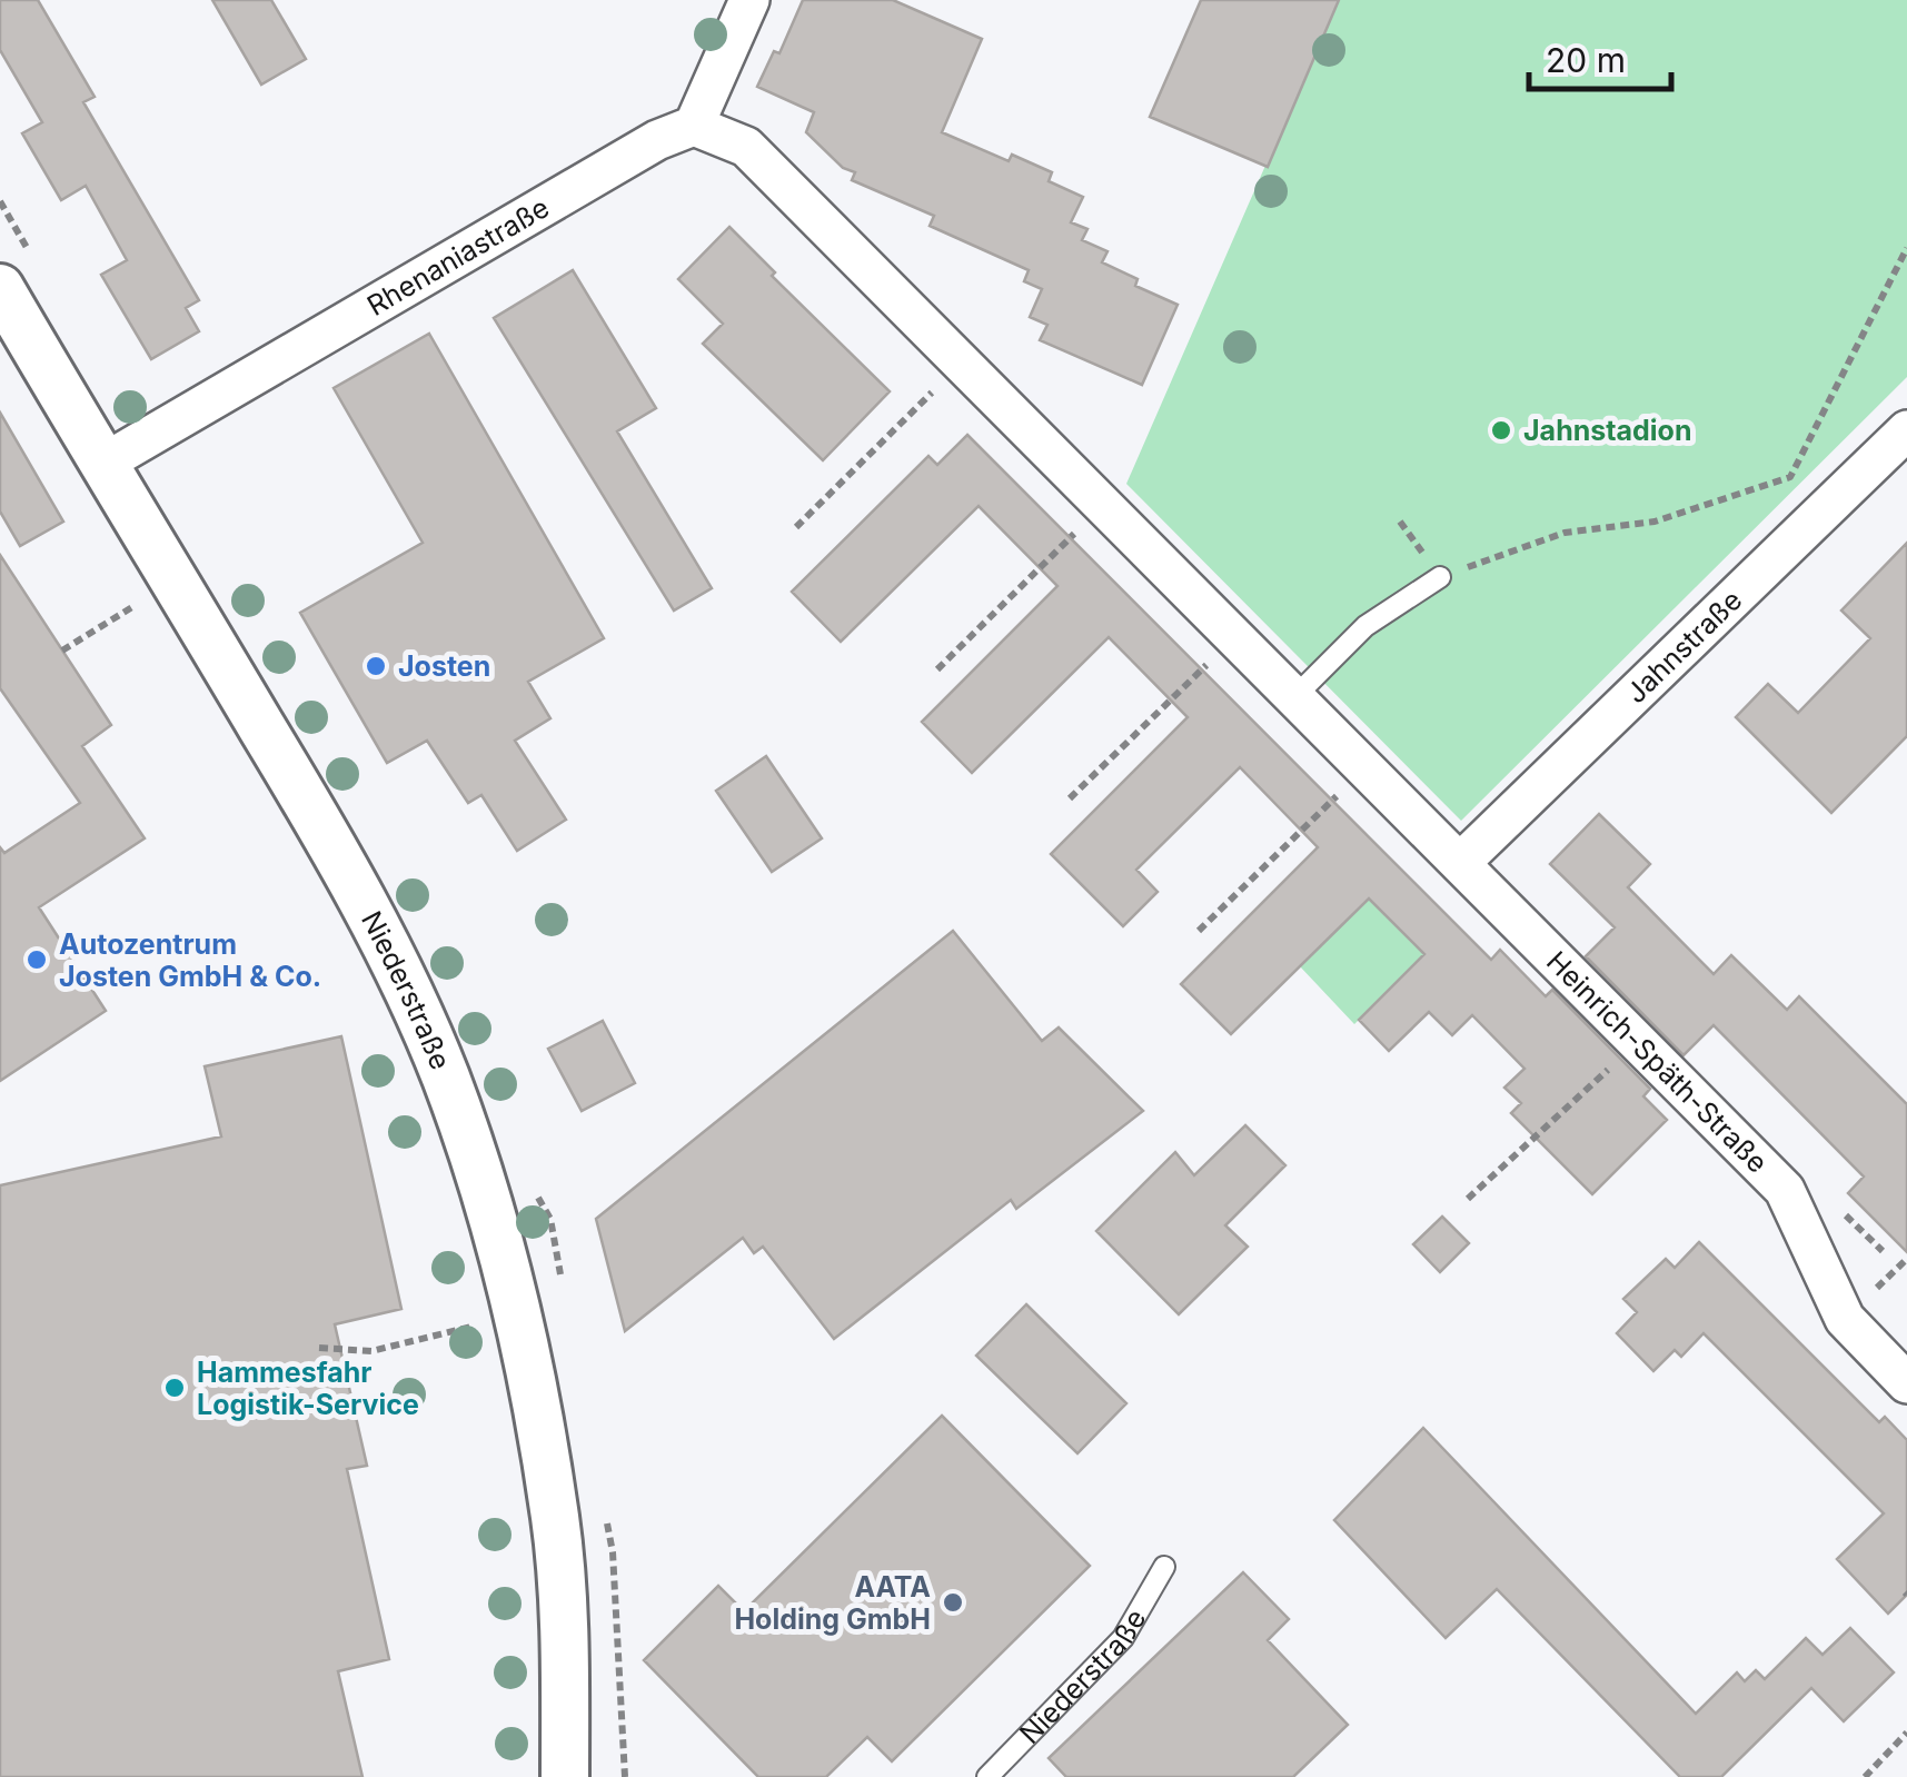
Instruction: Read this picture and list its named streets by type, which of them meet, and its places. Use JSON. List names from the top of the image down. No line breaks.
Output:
{"streets":{"street":["Rhenaniastraße","Jahnstraße","Niederstraße","Heinrich-Späth-Straße"]},"crossings":[["Rhenaniastraße","Niederstraße"],["Rhenaniastraße","Heinrich-Späth-Straße"],["Jahnstraße","Heinrich-Späth-Straße"]],"places":["Jahnstadion","Josten","Autozentrum Josten GmbH & Co.","Hammesfahr Logistik-Service","AATA Holding GmbH"],"scale_bar":"20 m"}
